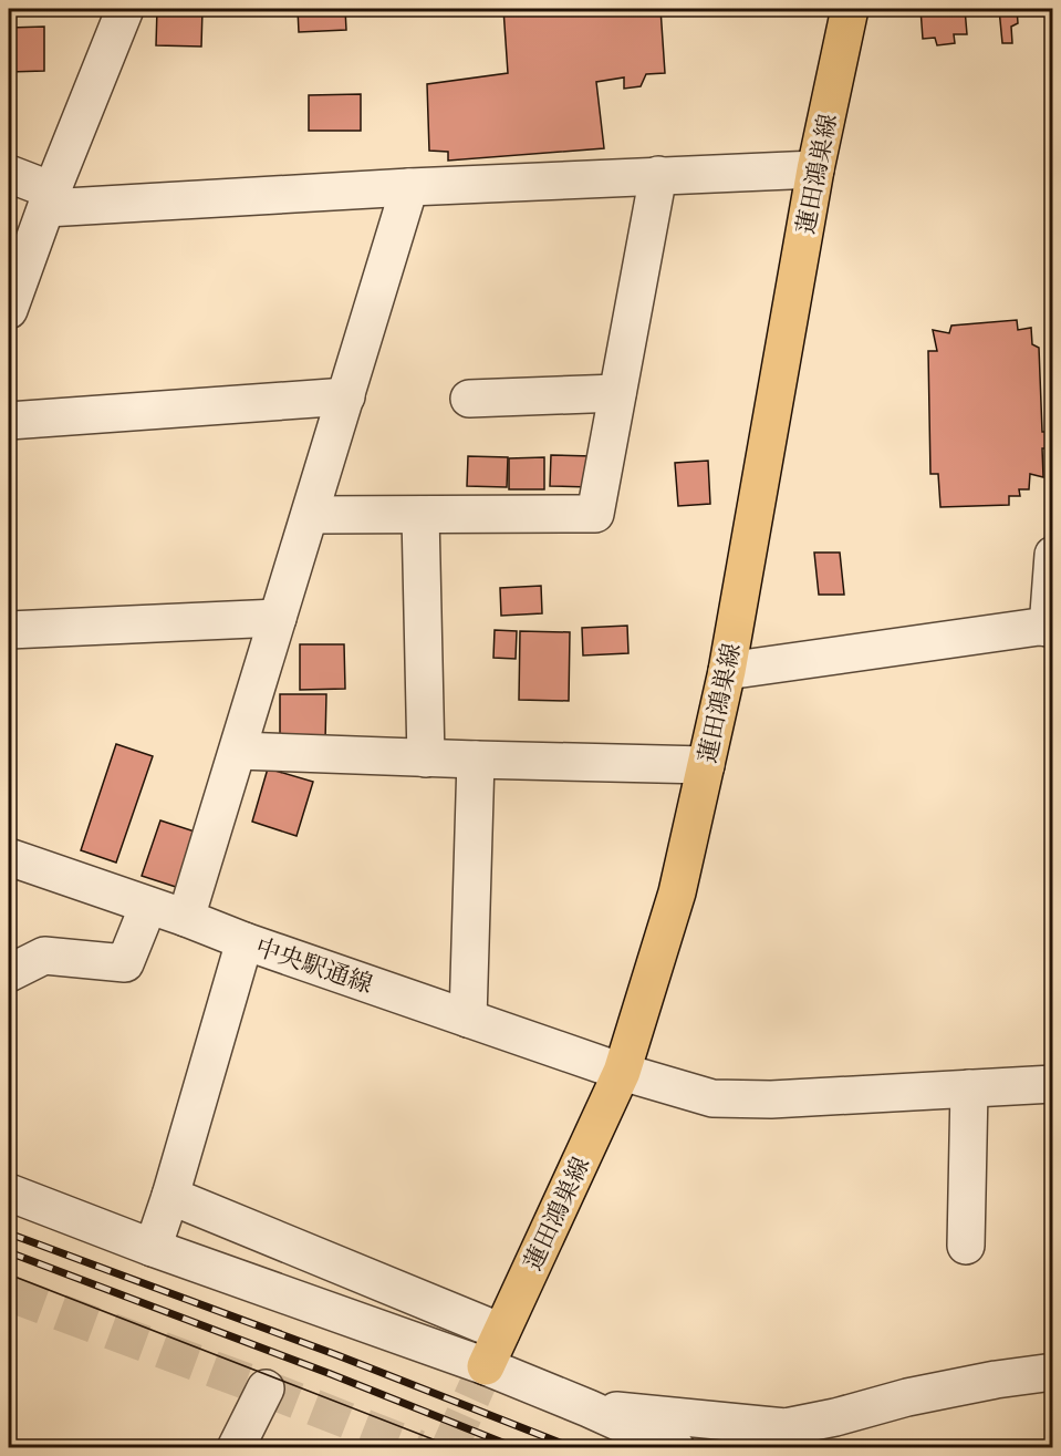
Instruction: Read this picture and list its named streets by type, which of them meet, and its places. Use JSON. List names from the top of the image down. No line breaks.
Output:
{"streets":{"main road":["蓮田鴻巣線"],"street":["中央駅通線"]},"crossings":[["蓮田鴻巣線","中央駅通線"]]}
